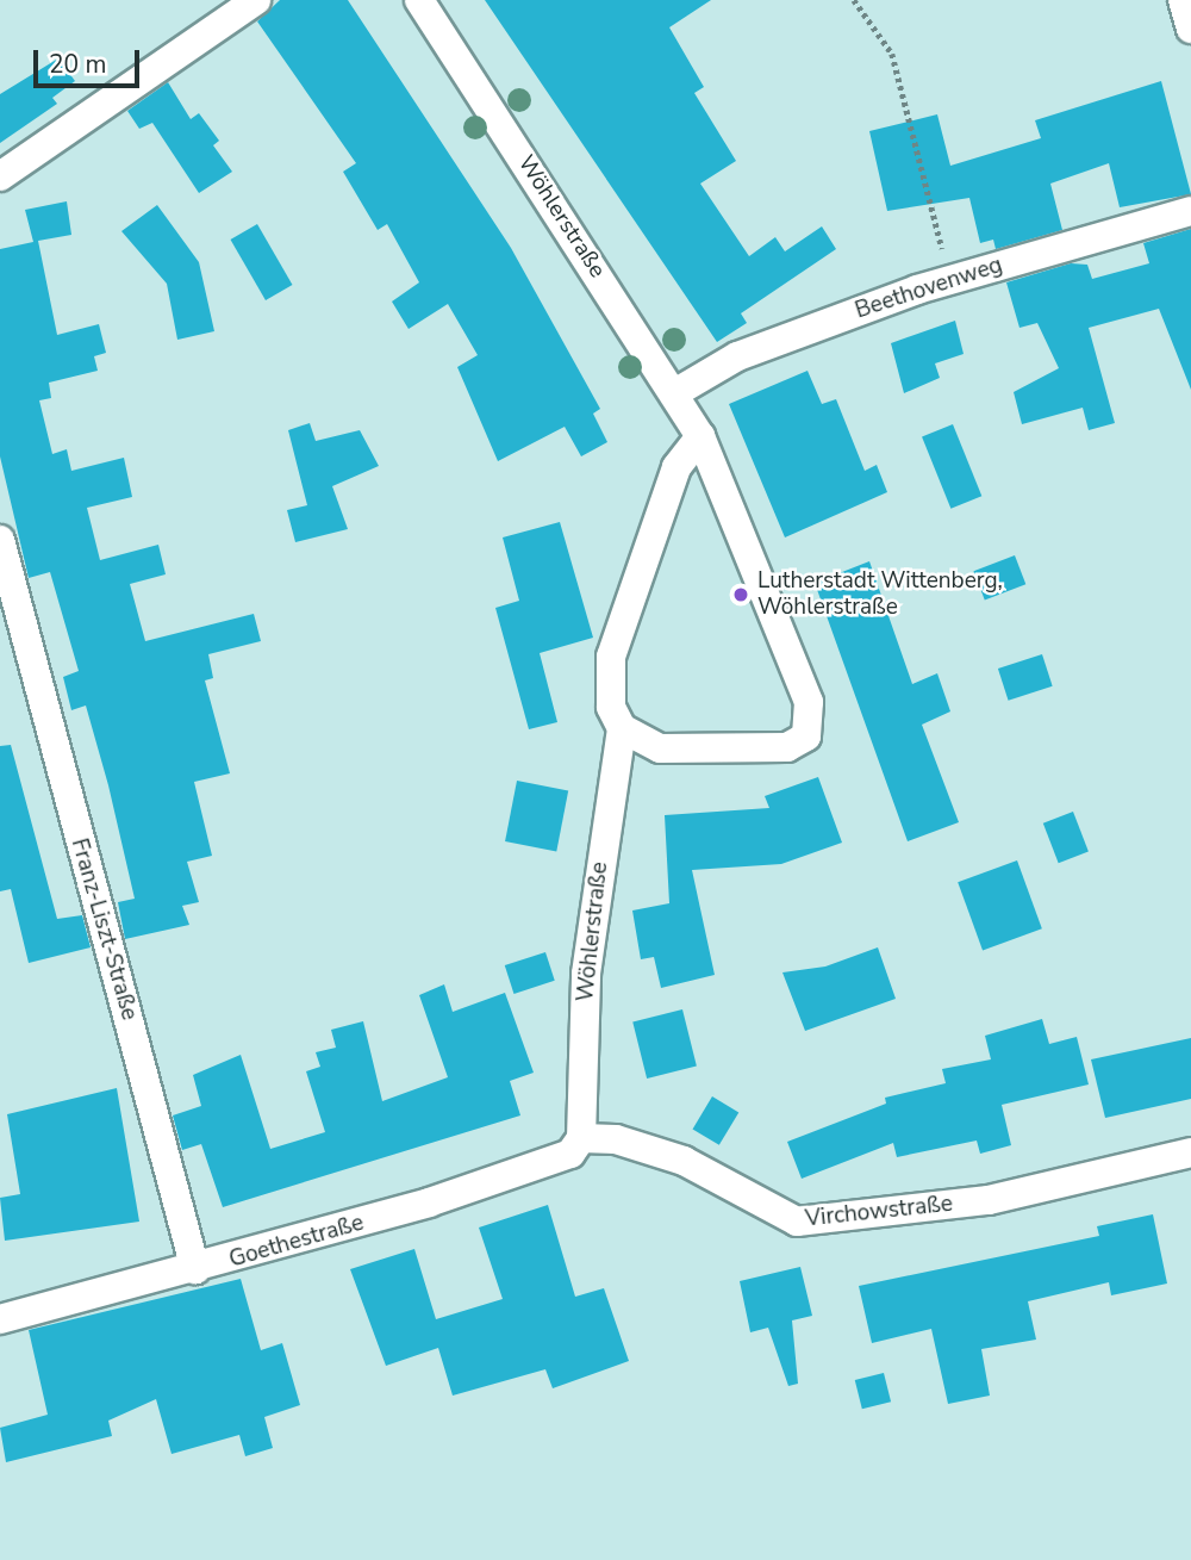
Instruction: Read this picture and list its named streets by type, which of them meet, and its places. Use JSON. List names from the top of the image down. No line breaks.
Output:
{"streets":{"street":["Wöhlerstraße","Beethovenweg","Franz-Liszt-Straße","Virchowstraße","Goethestraße"]},"crossings":[["Wöhlerstraße","Beethovenweg"],["Wöhlerstraße","Virchowstraße"],["Wöhlerstraße","Goethestraße"],["Franz-Liszt-Straße","Goethestraße"],["Virchowstraße","Goethestraße"]],"places":["Lutherstadt Wittenberg, Wöhlerstraße"],"scale_bar":"20 m"}
